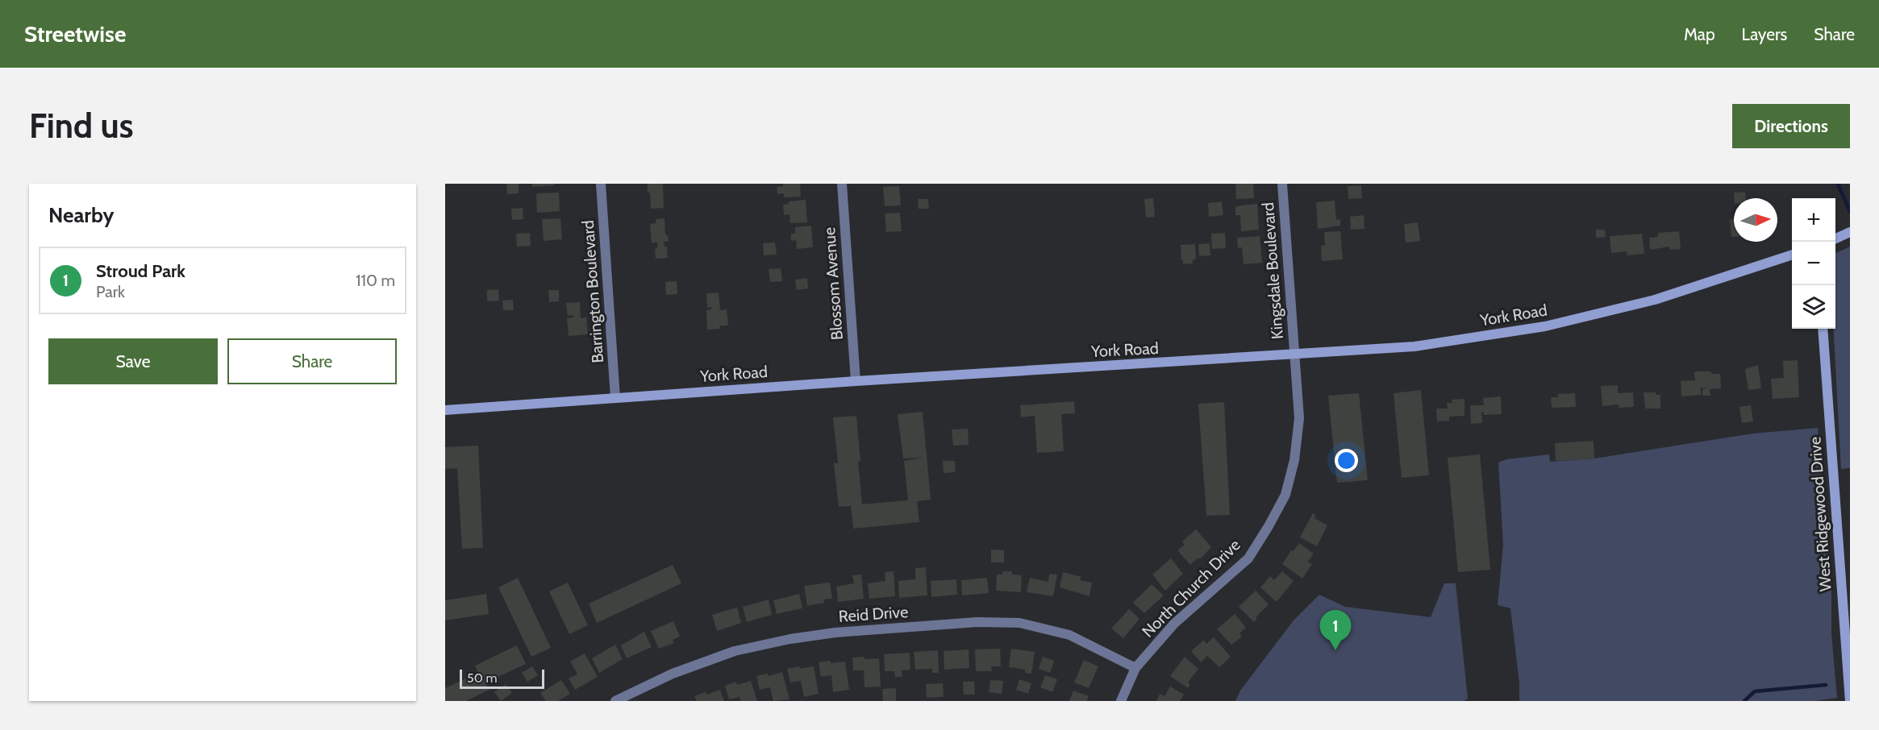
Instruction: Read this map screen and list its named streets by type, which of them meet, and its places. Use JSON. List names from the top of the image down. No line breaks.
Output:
{"streets":{"main road":["York Road","West Ridgewood Drive"],"street":["Kingsdale Boulevard","Blossom Avenue","Barrington Boulevard","North Church Drive","Reid Drive"]},"crossings":[["Kingsdale Boulevard","York Road"],["Kingsdale Boulevard","North Church Drive"],["Blossom Avenue","York Road"],["Barrington Boulevard","York Road"],["York Road","North Church Drive"],["North Church Drive","Reid Drive"]],"scale_bar":"50 m","north":"right","page":{"header":"Streetwise","nav":["Map","Layers","Share"],"buttons":["Directions",["Save","Share"]],"title":"Find us","heading":"Nearby","map_buttons":["+","−"],"list":[{"mark":"1","name":"Stroud Park","note":"Park","value":"110 m"}],"pins":"1","scale":"50 m"}}
